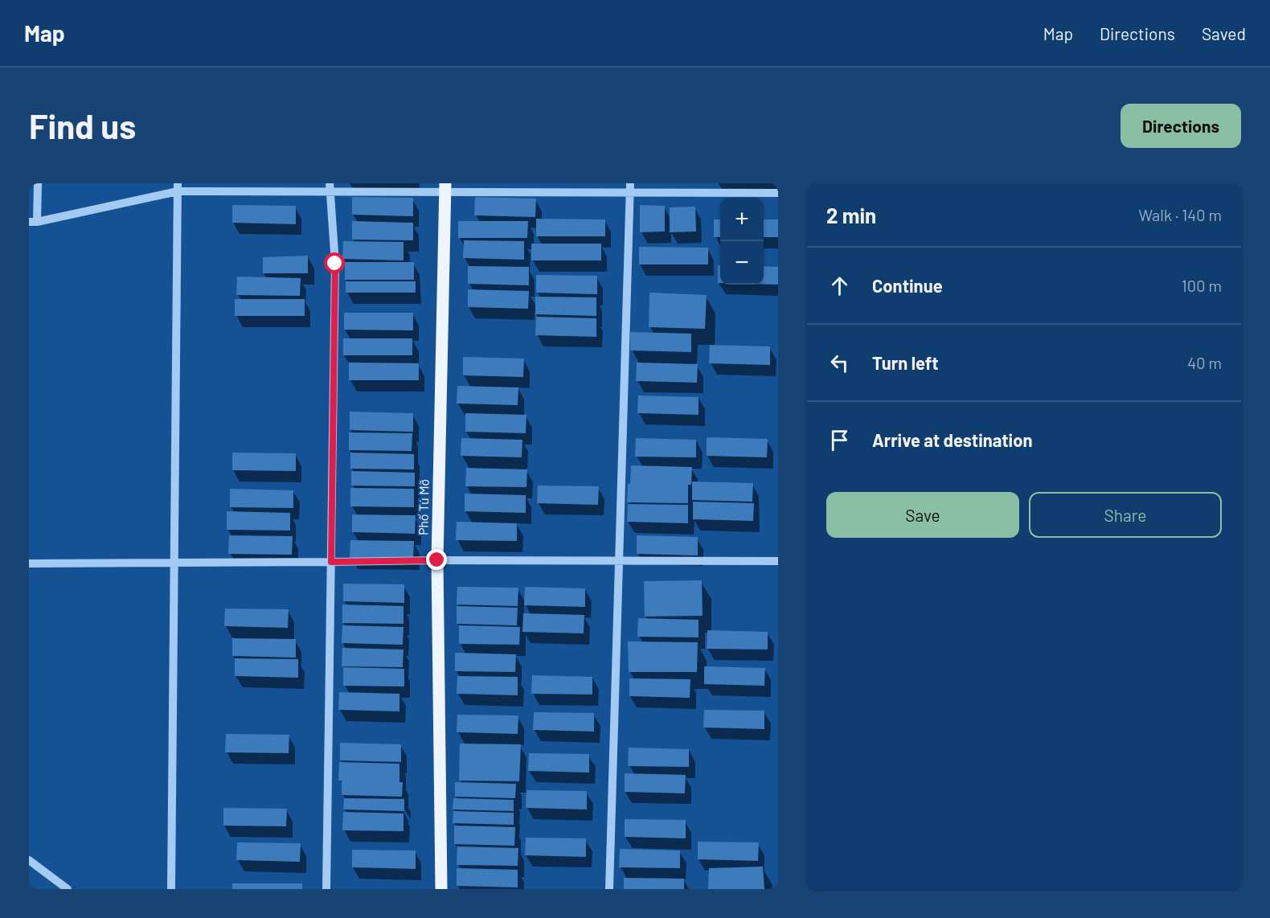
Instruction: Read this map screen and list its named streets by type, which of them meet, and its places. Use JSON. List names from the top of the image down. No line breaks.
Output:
{"streets":{"main road":["Phố Tú Mỡ"]},"page":{"header":"Map","nav":["Map","Directions","Saved"],"buttons":["Directions",["Save","Share"]],"title":"Find us","heading":["2 min","Walk · 140 m"],"map_buttons":["+","−"],"list":[["Continue","100 m"],["Turn left","40 m"],"Arrive at destination"]}}
